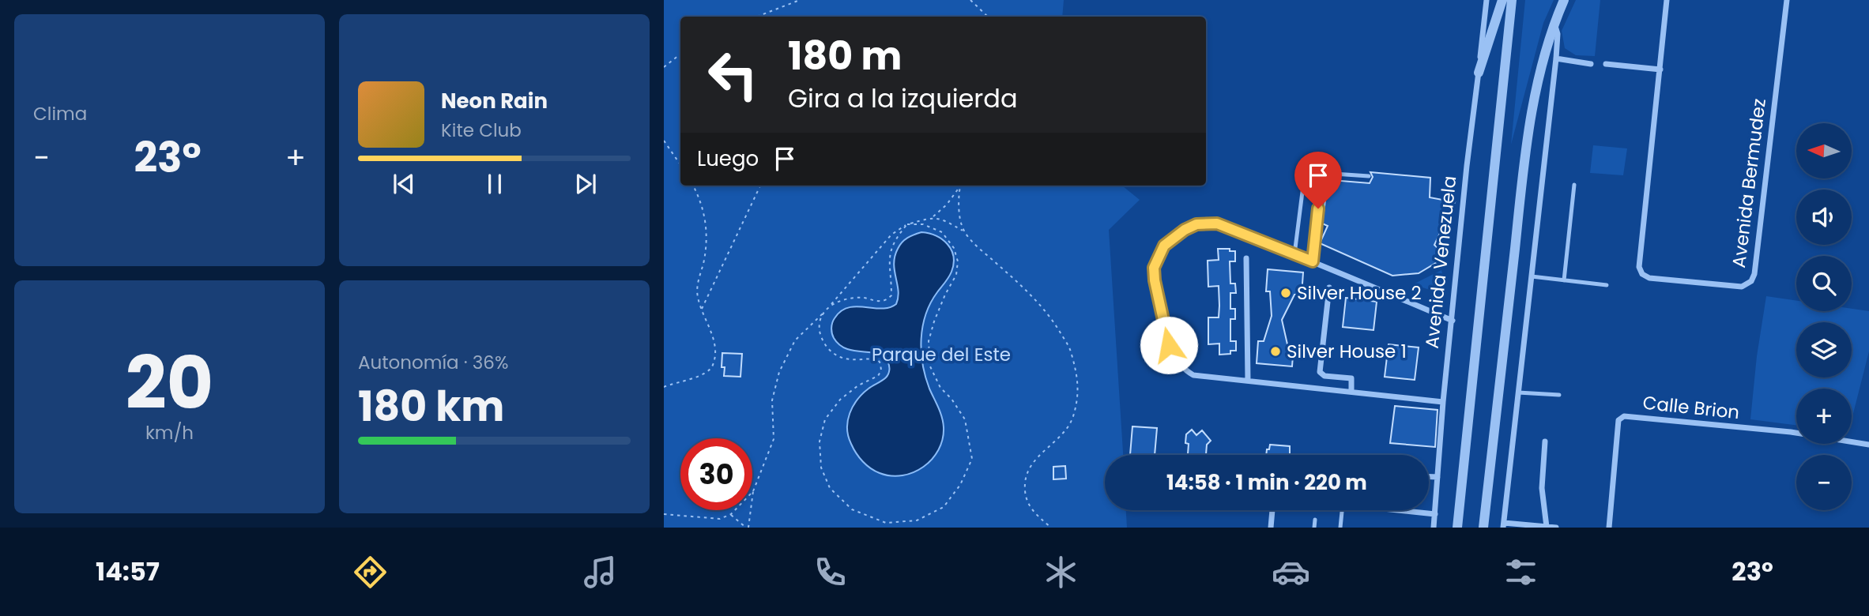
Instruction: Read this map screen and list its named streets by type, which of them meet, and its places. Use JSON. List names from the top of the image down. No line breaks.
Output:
{"streets":{"street":["Avenida Bermudez","Avenida Venezuela","Calle Brion"]},"parks":["Parque del Este"],"places":["Silver House 2","Silver House 1"],"north":"left","page":{"tile":["Clima",["20","km/h"],["Autonomía · 36%","180 km"]],"turn":["180 m","Gira a la izquierda"],"song":["Neon Rain","Kite Club"],"map_buttons":["+","−"],"then":"Luego","heat":["−","23°","+"],"limit":"30","trip":"14:58 · 1 min · 220 m","tabs":["14:57","23°"]}}
